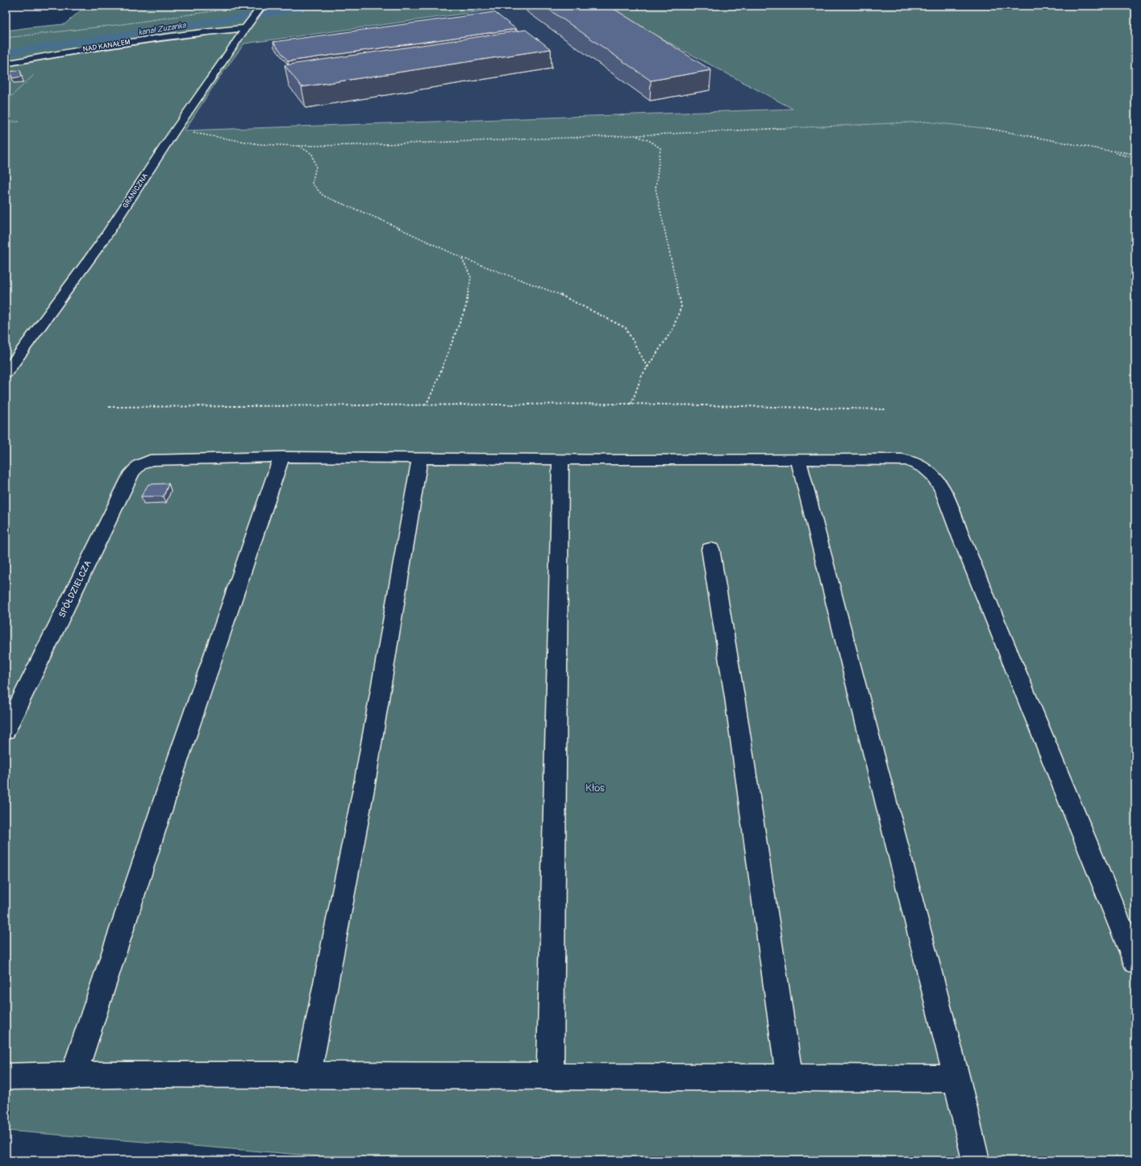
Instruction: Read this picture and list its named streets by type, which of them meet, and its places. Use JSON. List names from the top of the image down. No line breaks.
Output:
{"streets":{"street":["NAD KANAŁEM","GRANICZNA","SPÓŁDZIELCZA"]},"crossings":[["NAD KANAŁEM","GRANICZNA"]],"water":["kanał Zuzanka"],"parks":["Kłos"]}
